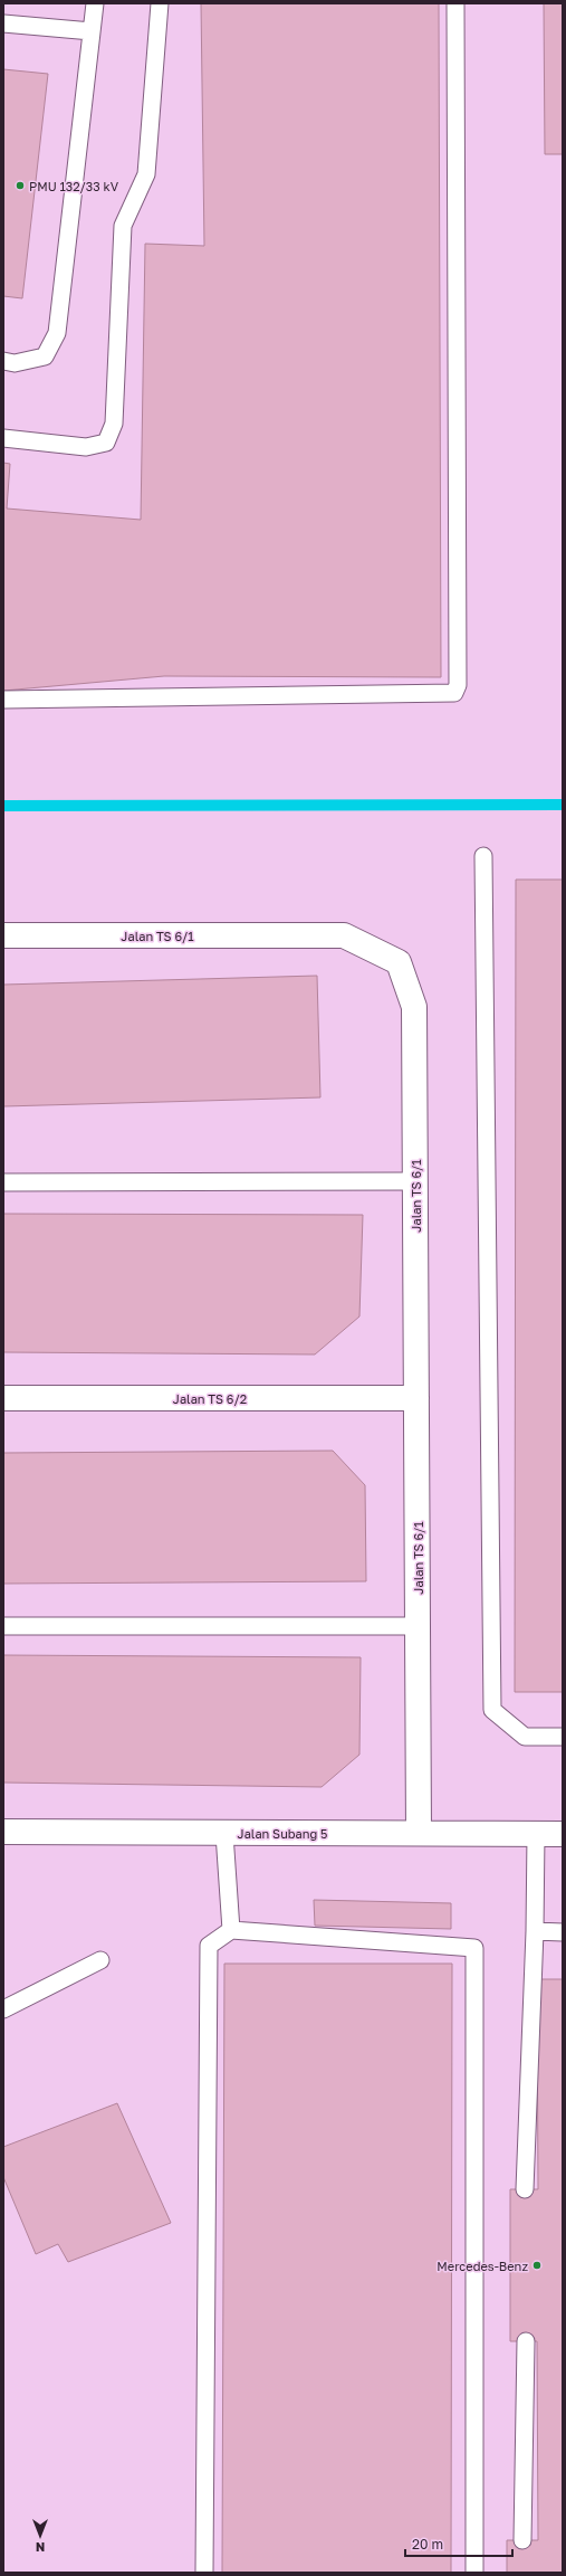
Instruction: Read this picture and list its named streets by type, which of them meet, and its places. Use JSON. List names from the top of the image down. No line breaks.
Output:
{"streets":{"street":["Jalan TS 6/1","Jalan TS 6/2","Jalan Subang 5"]},"crossings":[["Jalan TS 6/1","Jalan TS 6/2"],["Jalan TS 6/1","Jalan Subang 5"]],"places":["PMU 132/33 kV","Mercedes-Benz"],"scale_bar":"20 m","north":"bottom"}
